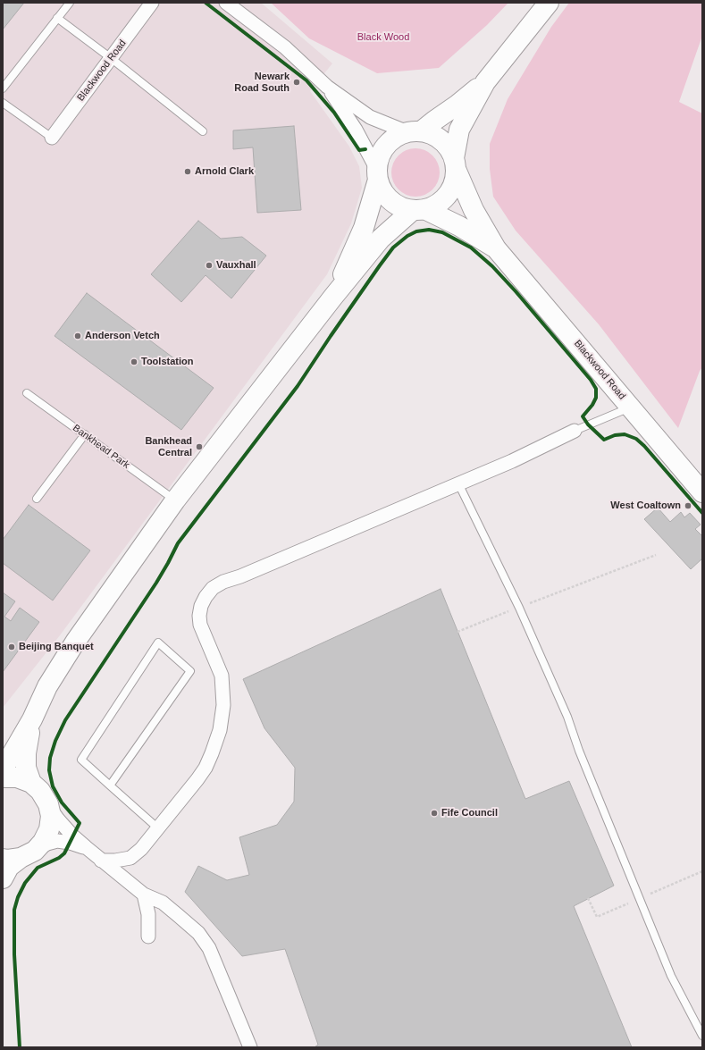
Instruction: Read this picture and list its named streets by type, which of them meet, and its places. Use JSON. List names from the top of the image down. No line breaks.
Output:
{"streets":{"main road":["Blackwood Road"],"lane":["Bankhead Park"]},"parks":["Black Wood"],"places":["Newark Road South","Arnold Clark","Vauxhall","Anderson Vetch","Toolstation","Bankhead Central","West Coaltown","Beijing Banquet","Fife Council"]}
